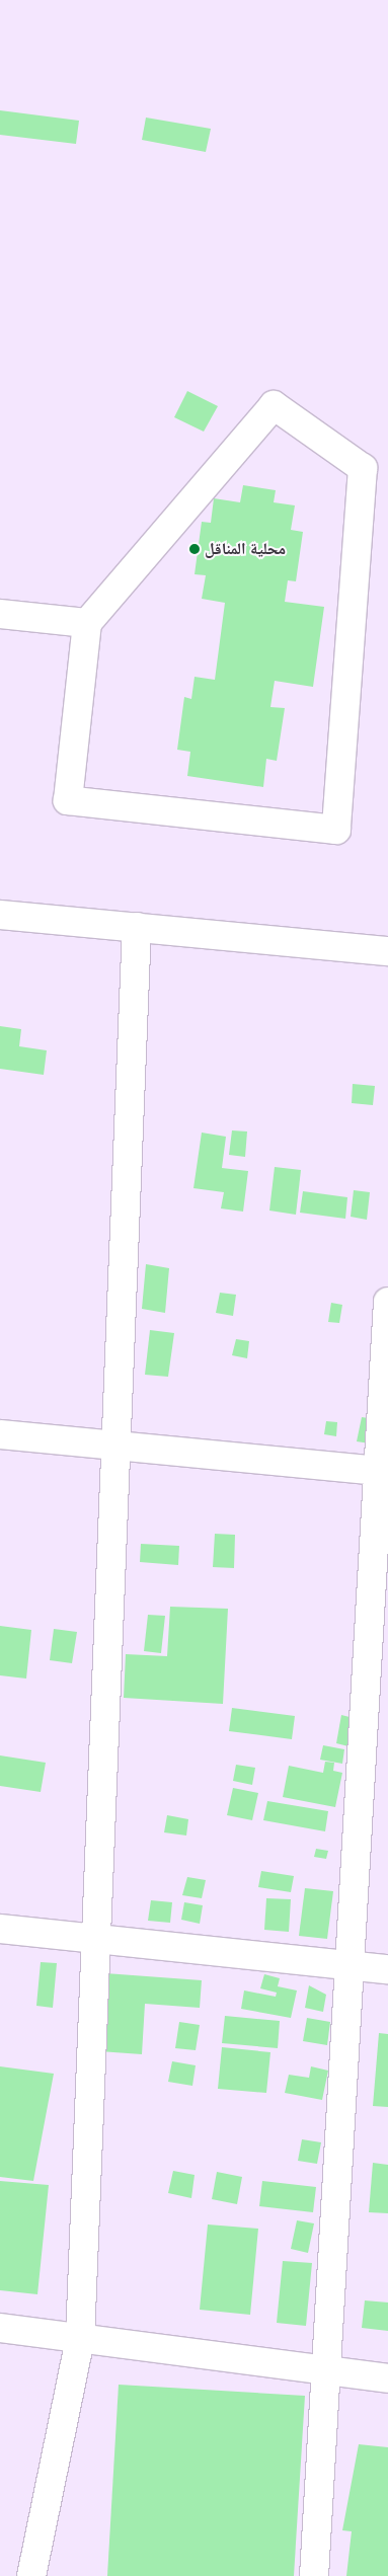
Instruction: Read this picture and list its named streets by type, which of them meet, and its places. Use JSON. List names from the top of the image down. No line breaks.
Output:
{"places":["محلية المناقل"]}
